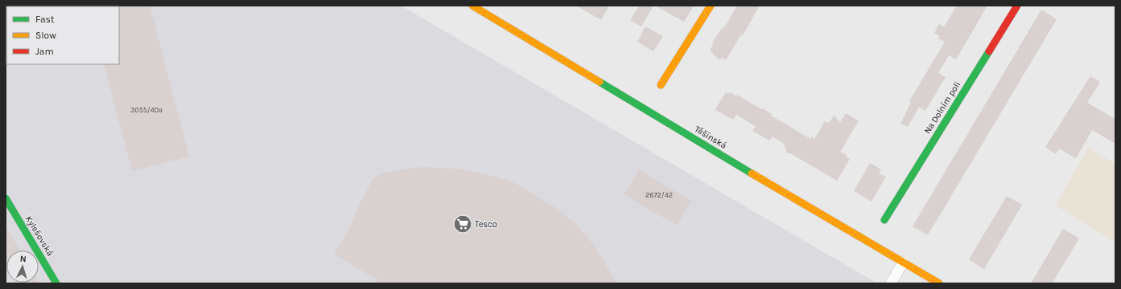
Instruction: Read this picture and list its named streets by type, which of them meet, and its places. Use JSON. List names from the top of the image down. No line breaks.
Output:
{"streets":{"street":["Na Dolním poli","Těšínská","Kylešovská"]},"places":{"supermarket":["Tesco"]},"house_numbers":["3055/40a","2672/42"],"legend":["Fast","Slow","Jam"],"north":"top"}
